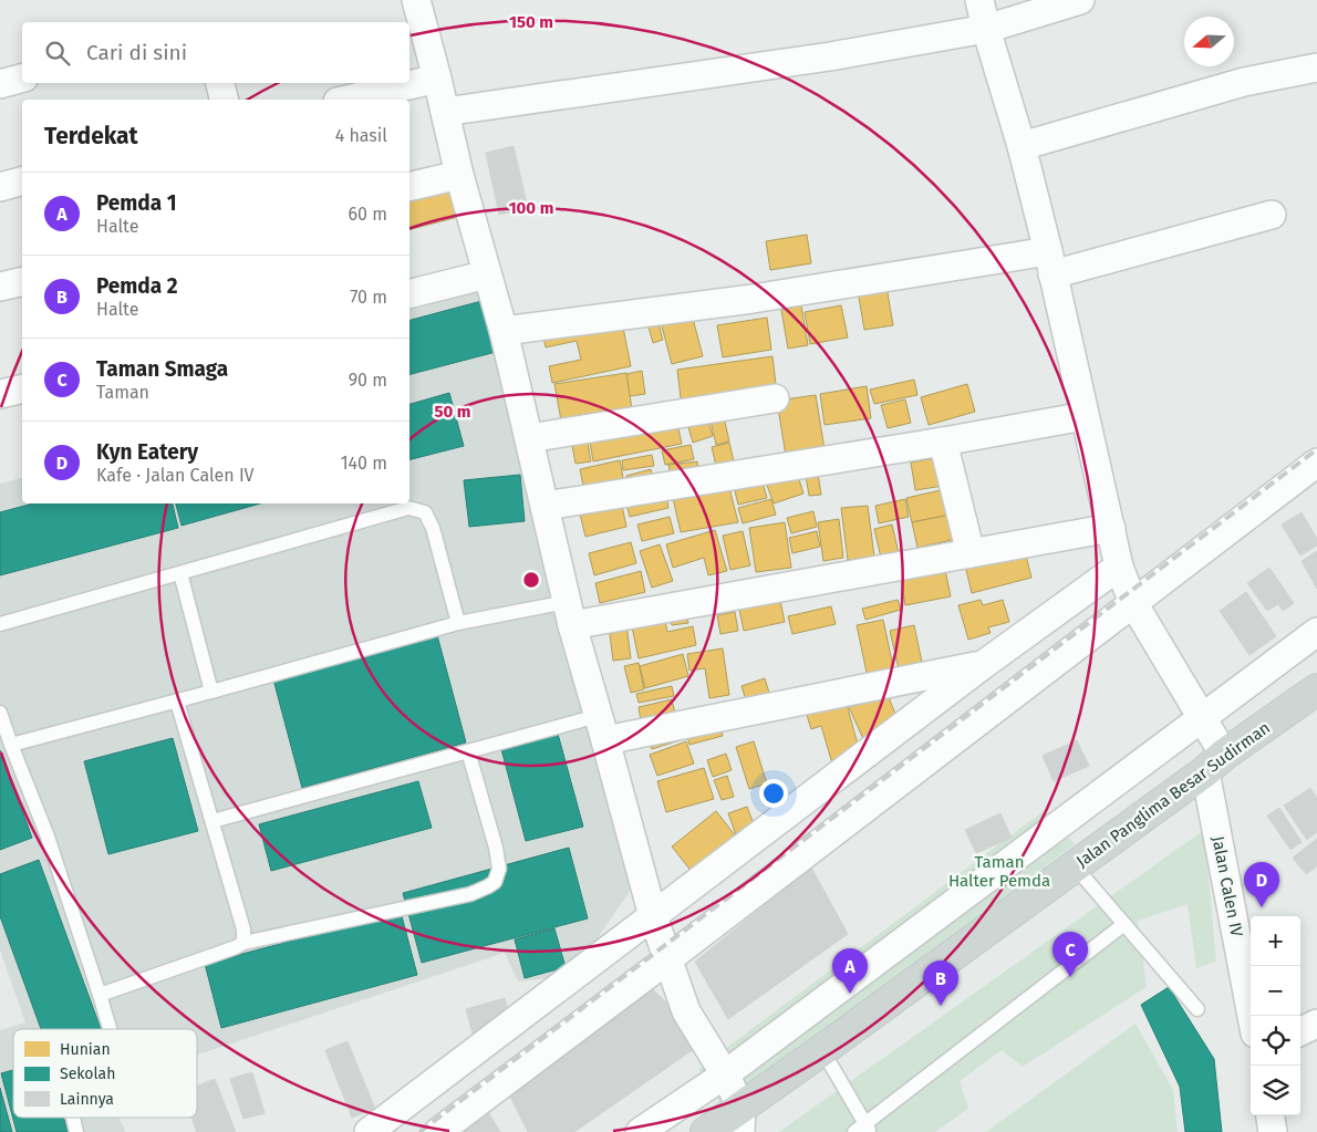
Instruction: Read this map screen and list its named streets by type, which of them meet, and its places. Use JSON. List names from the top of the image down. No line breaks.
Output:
{"streets":{"main road":["Jalan Panglima Besar Sudirman"],"street":["Jalan Calen IV"]},"crossings":[["Jalan Panglima Besar Sudirman","Jalan Calen IV"]],"parks":["Taman Halter Pemda"],"legend":["Hunian","Sekolah","Lainnya"],"north":"left","page":{"search":"Cari di sini","heading":["Terdekat","4 hasil"],"list":[{"mark":"A","name":"Pemda 1","note":"Halte","value":"60 m"},{"mark":"B","name":"Pemda 2","note":"Halte","value":"70 m"},{"mark":"C","name":"Taman Smaga","note":"Taman","value":"90 m"},{"mark":"D","name":"Kyn Eatery","note":"Kafe · Jalan Calen IV","value":"140 m"}],"pins":["D","C","A","B"],"map_buttons":["+","−"]},"rings":["150 m","100 m","50 m"]}
